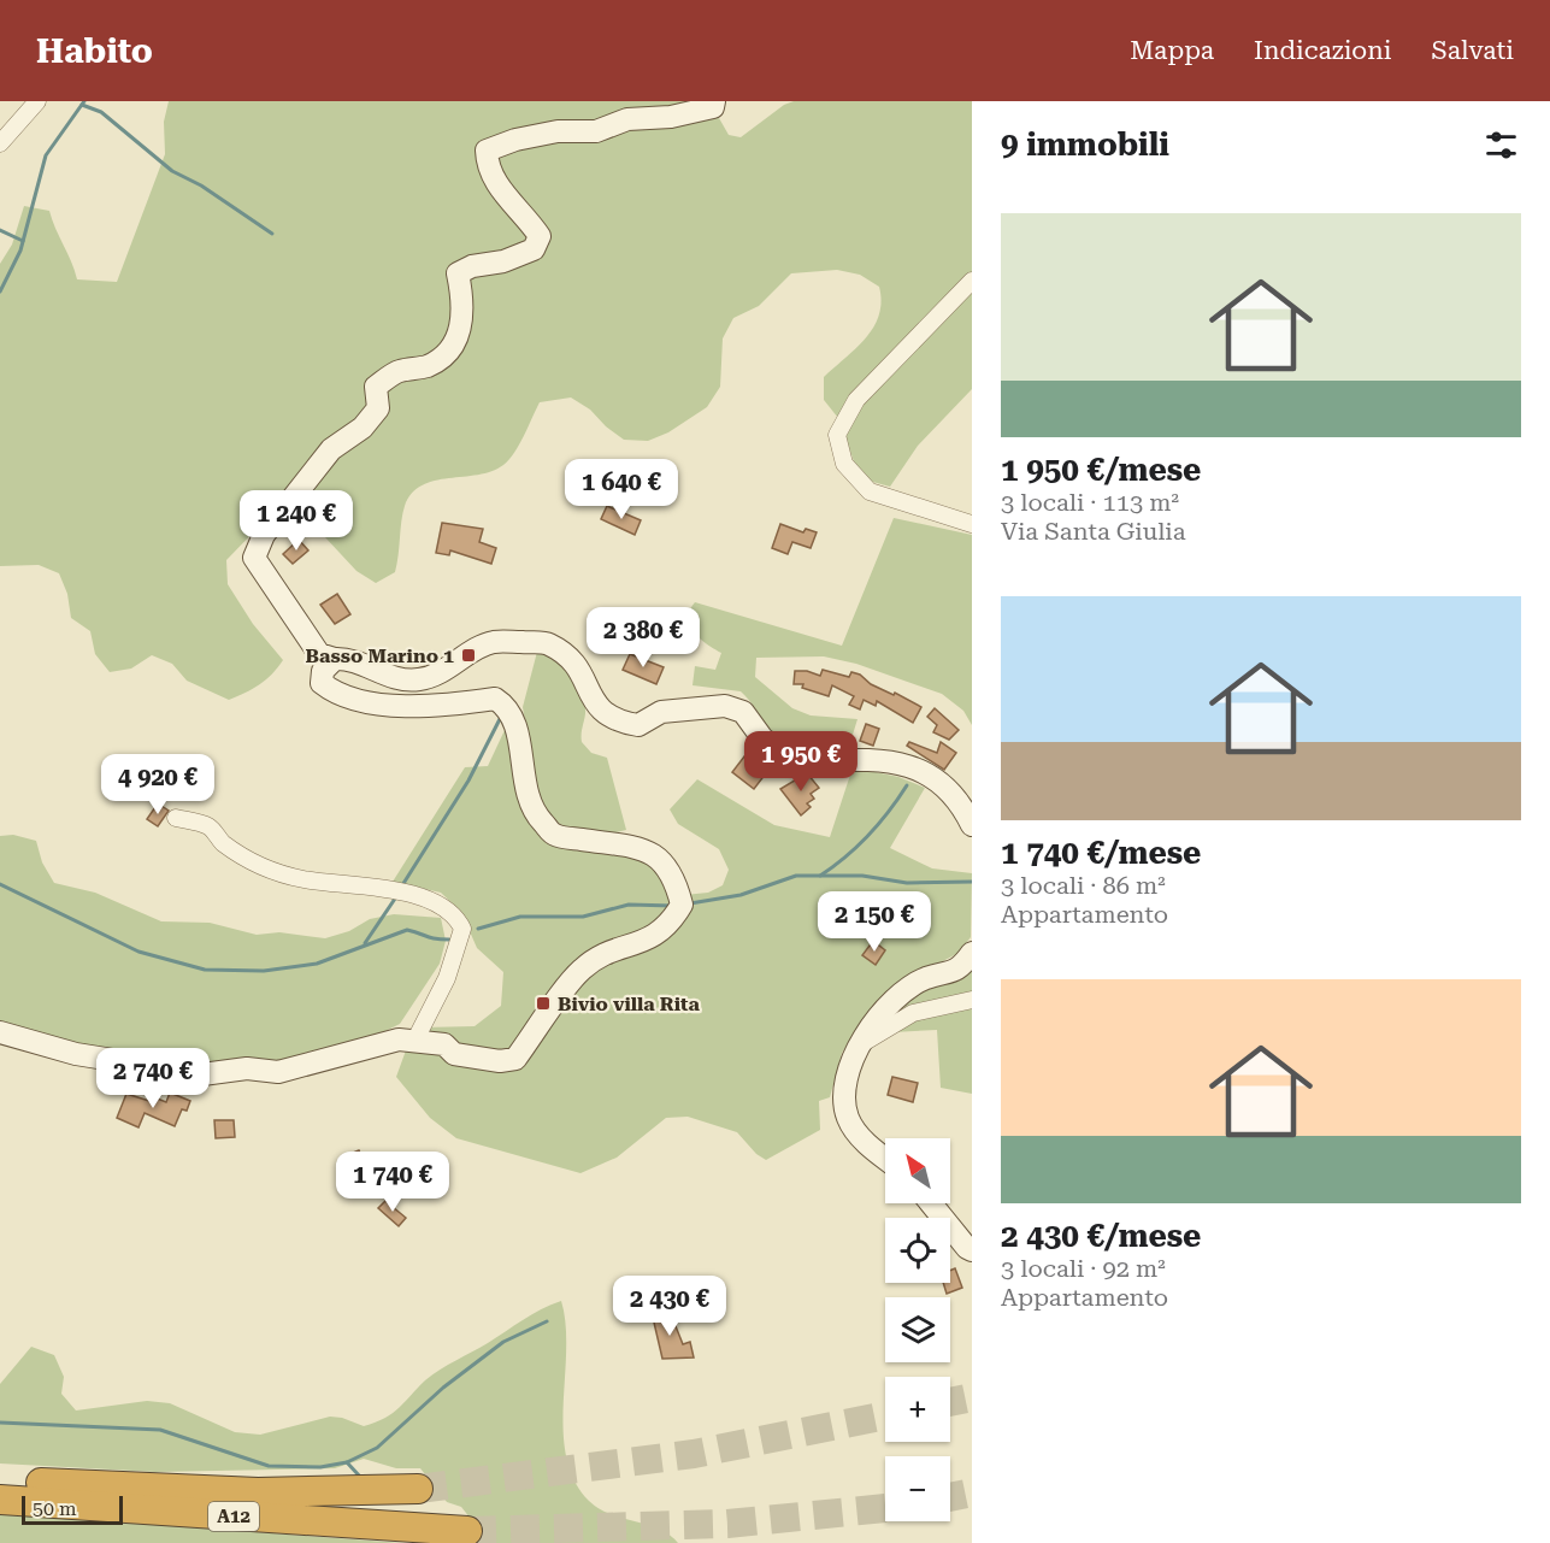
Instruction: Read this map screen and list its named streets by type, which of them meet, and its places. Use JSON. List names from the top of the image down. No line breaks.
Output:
{"streets":{"highway":["A12"]},"places":{"transit":["Basso Marino 1","Bivio villa Rita"]},"scale_bar":"50 m","north":"top left","page":{"header":"Habito","nav":["Mappa","Indicazioni","Salvati"],"heading":"9 immobili","list":[{"name":"1 950 €/mese","note":"3 locali · 113 m² · Via Santa Giulia"},{"name":"1 740 €/mese","note":"3 locali · 86 m² · Appartamento"},{"name":"2 430 €/mese","note":"3 locali · 92 m² · Appartamento"}],"price":["1 640 €","1 240 €","2 380 €","1 950 €","4 920 €","2 150 €","2 740 €","1 740 €","2 430 €"],"map_buttons":["+","−"],"scale":"50 m"}}
